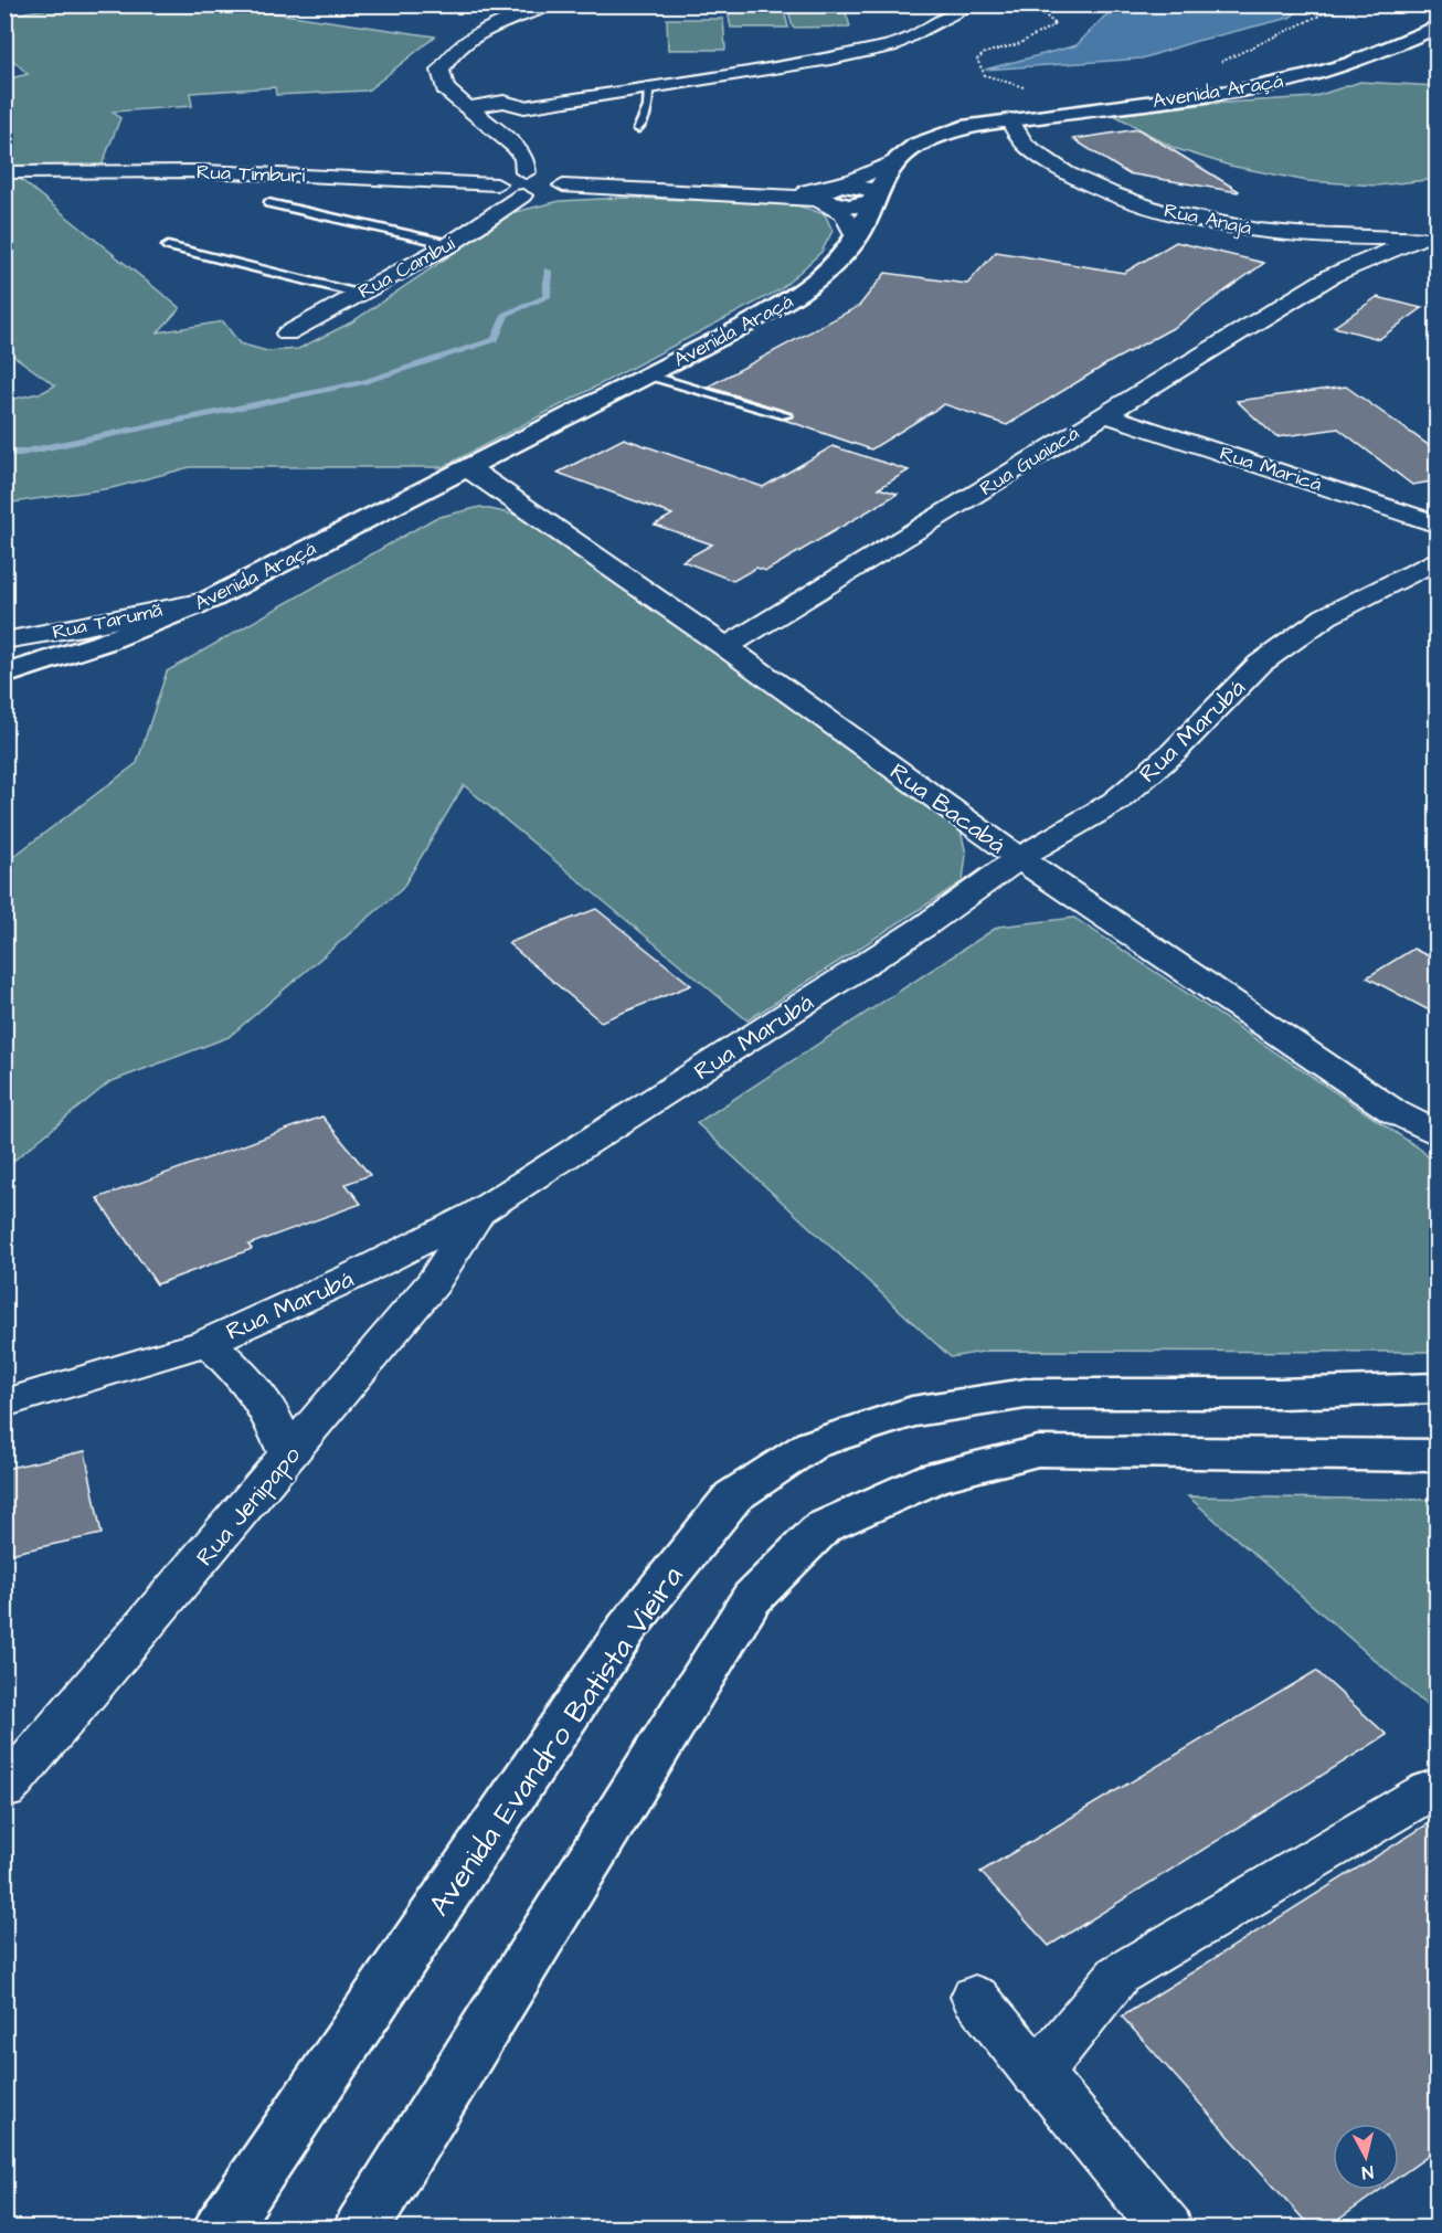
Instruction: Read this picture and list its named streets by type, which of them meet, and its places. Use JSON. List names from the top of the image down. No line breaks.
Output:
{"streets":{"street":["Avenida Araçá","Rua Timburi","Rua Anajá","Rua Cambuí","Rua Guaiacá","Rua Maricá","Rua Tarumã","Rua Marubá","Rua Bacabá","Rua Jenipapo","Avenida Evandro Batista Vieira"]},"crossings":[["Avenida Araçá","Rua Anajá"],["Avenida Araçá","Rua Tarumã"],["Avenida Araçá","Rua Bacabá"],["Rua Anajá","Rua Guaiacá"],["Rua Guaiacá","Rua Maricá"],["Rua Guaiacá","Rua Bacabá"],["Rua Marubá","Rua Bacabá"],["Rua Marubá","Rua Jenipapo"]],"north":"bottom"}
